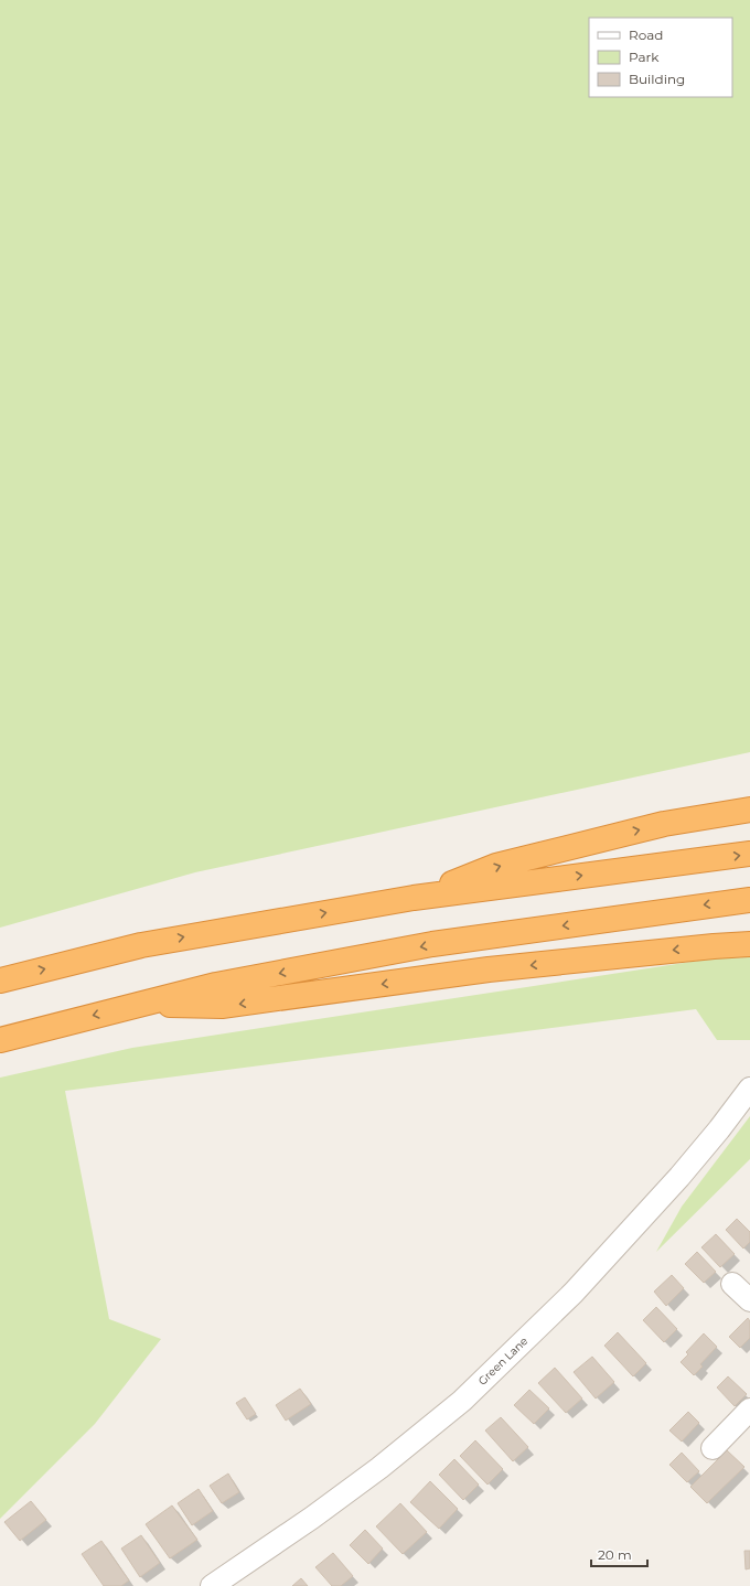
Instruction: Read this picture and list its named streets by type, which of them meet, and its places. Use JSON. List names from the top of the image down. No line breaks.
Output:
{"streets":{"street":["Green Lane"]},"legend":["Road","Park","Building"],"scale_bar":"20 m"}
